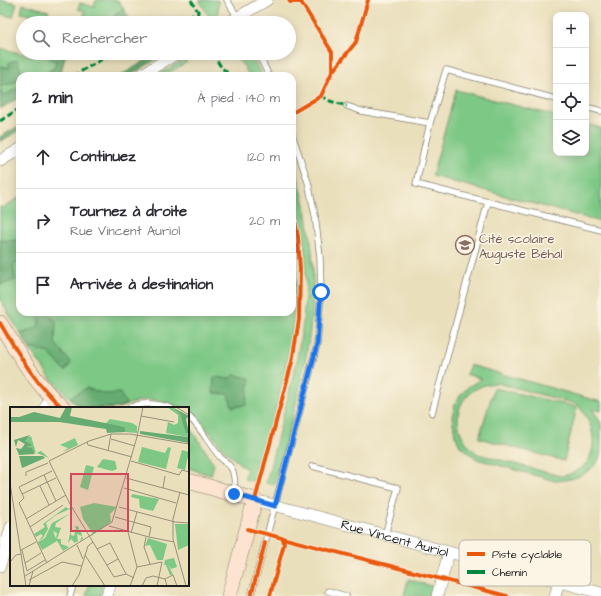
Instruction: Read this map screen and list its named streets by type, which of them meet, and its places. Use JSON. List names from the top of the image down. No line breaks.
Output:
{"streets":{"street":["Rue Vincent Auriol"]},"places":{"school or university":["Cité scolaire Auguste Béhal"]},"legend":["Piste cyclable","Chemin"],"page":{"map_buttons":["+","−"],"search":"Rechercher","heading":["2 min","À pied · 140 m"],"list":[["Continuez","120 m"],["Tournez à droite","Rue Vincent Auriol","20 m"],"Arrivée à destination"]}}
